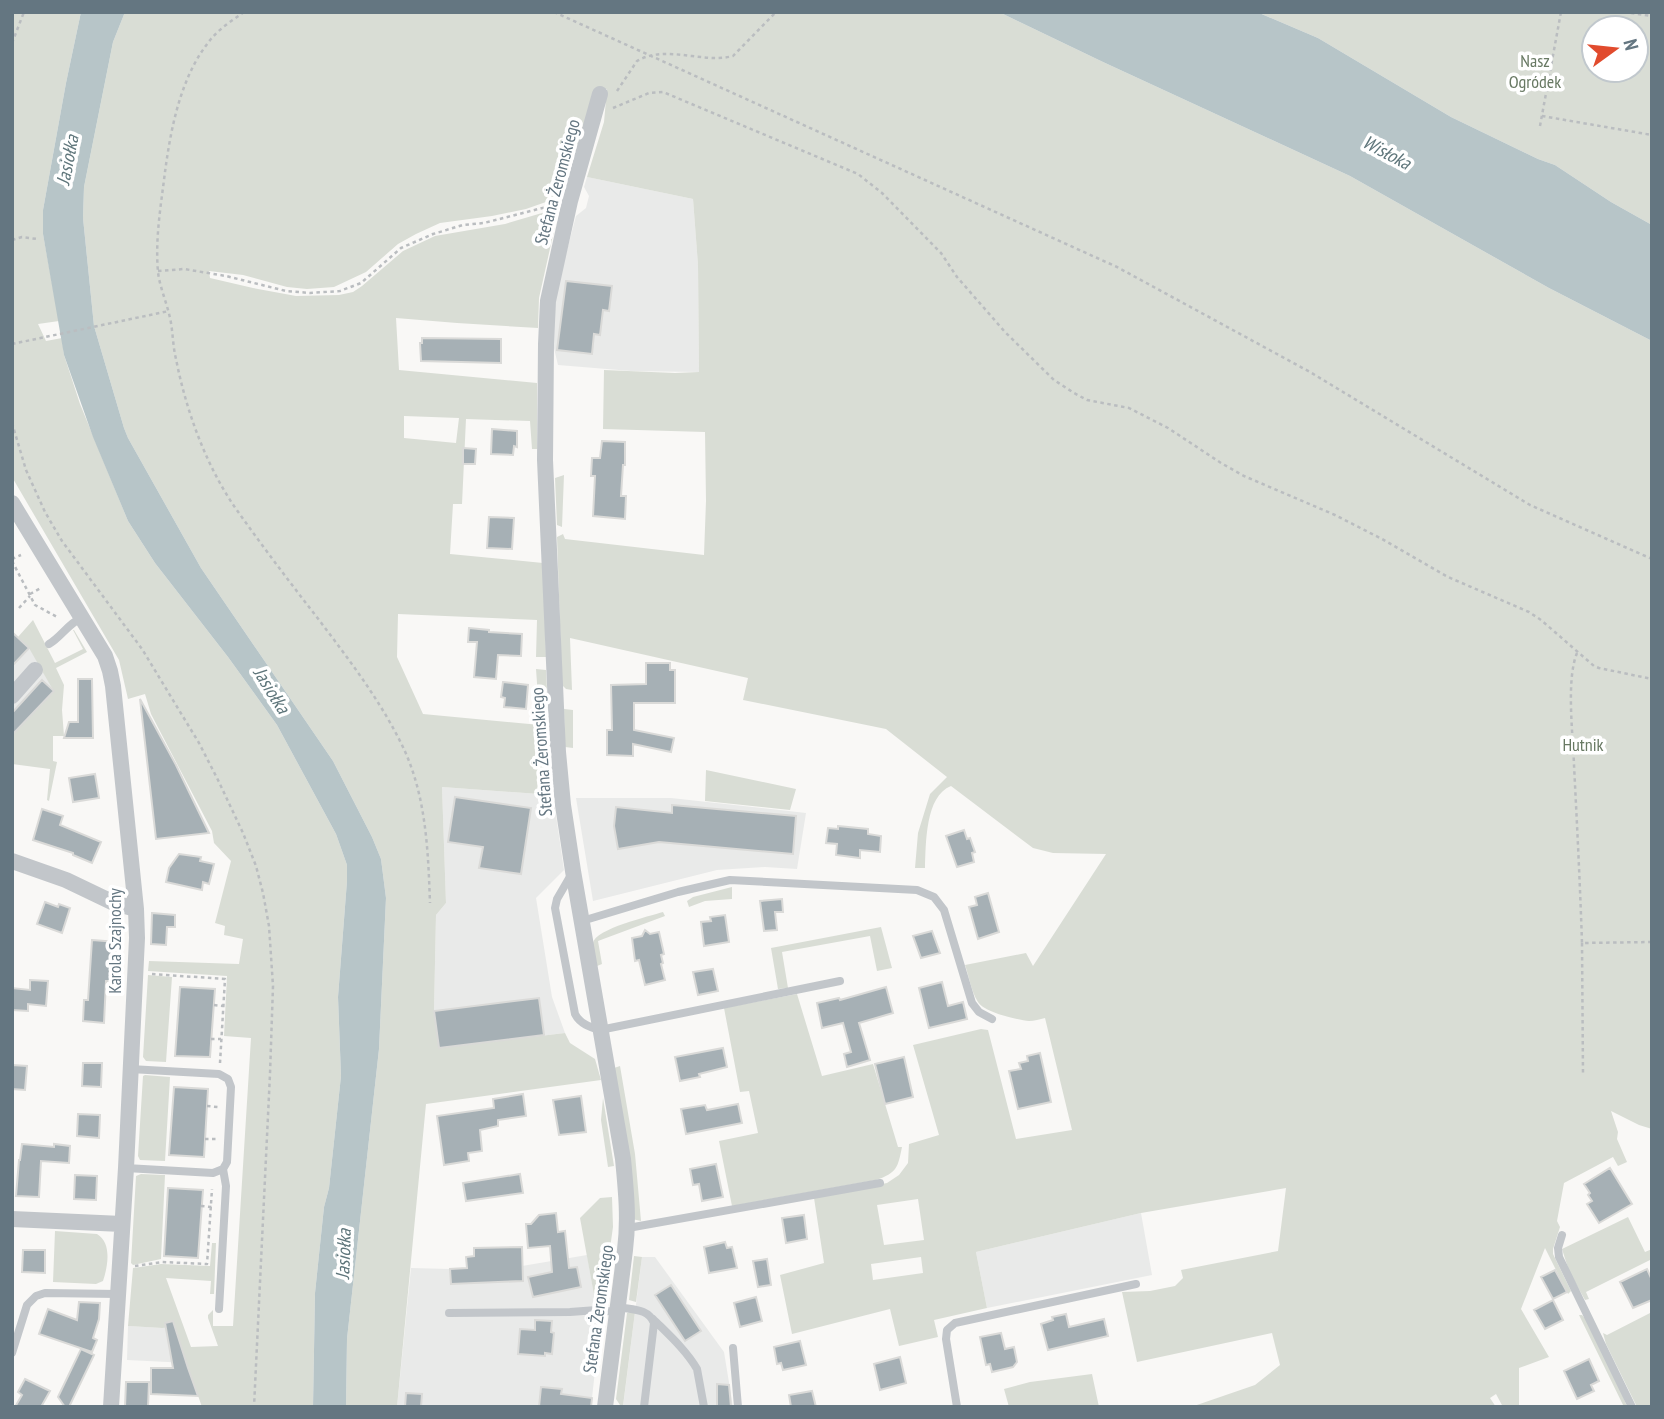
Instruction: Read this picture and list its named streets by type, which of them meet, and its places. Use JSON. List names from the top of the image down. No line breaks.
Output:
{"streets":{"street":["Stefana Żeromskiego","Karola Szajnochy"]},"water":["Wisłoka","Jasiołka"],"parks":["Nasz Ogródek","Hutnik"],"north":"right"}
